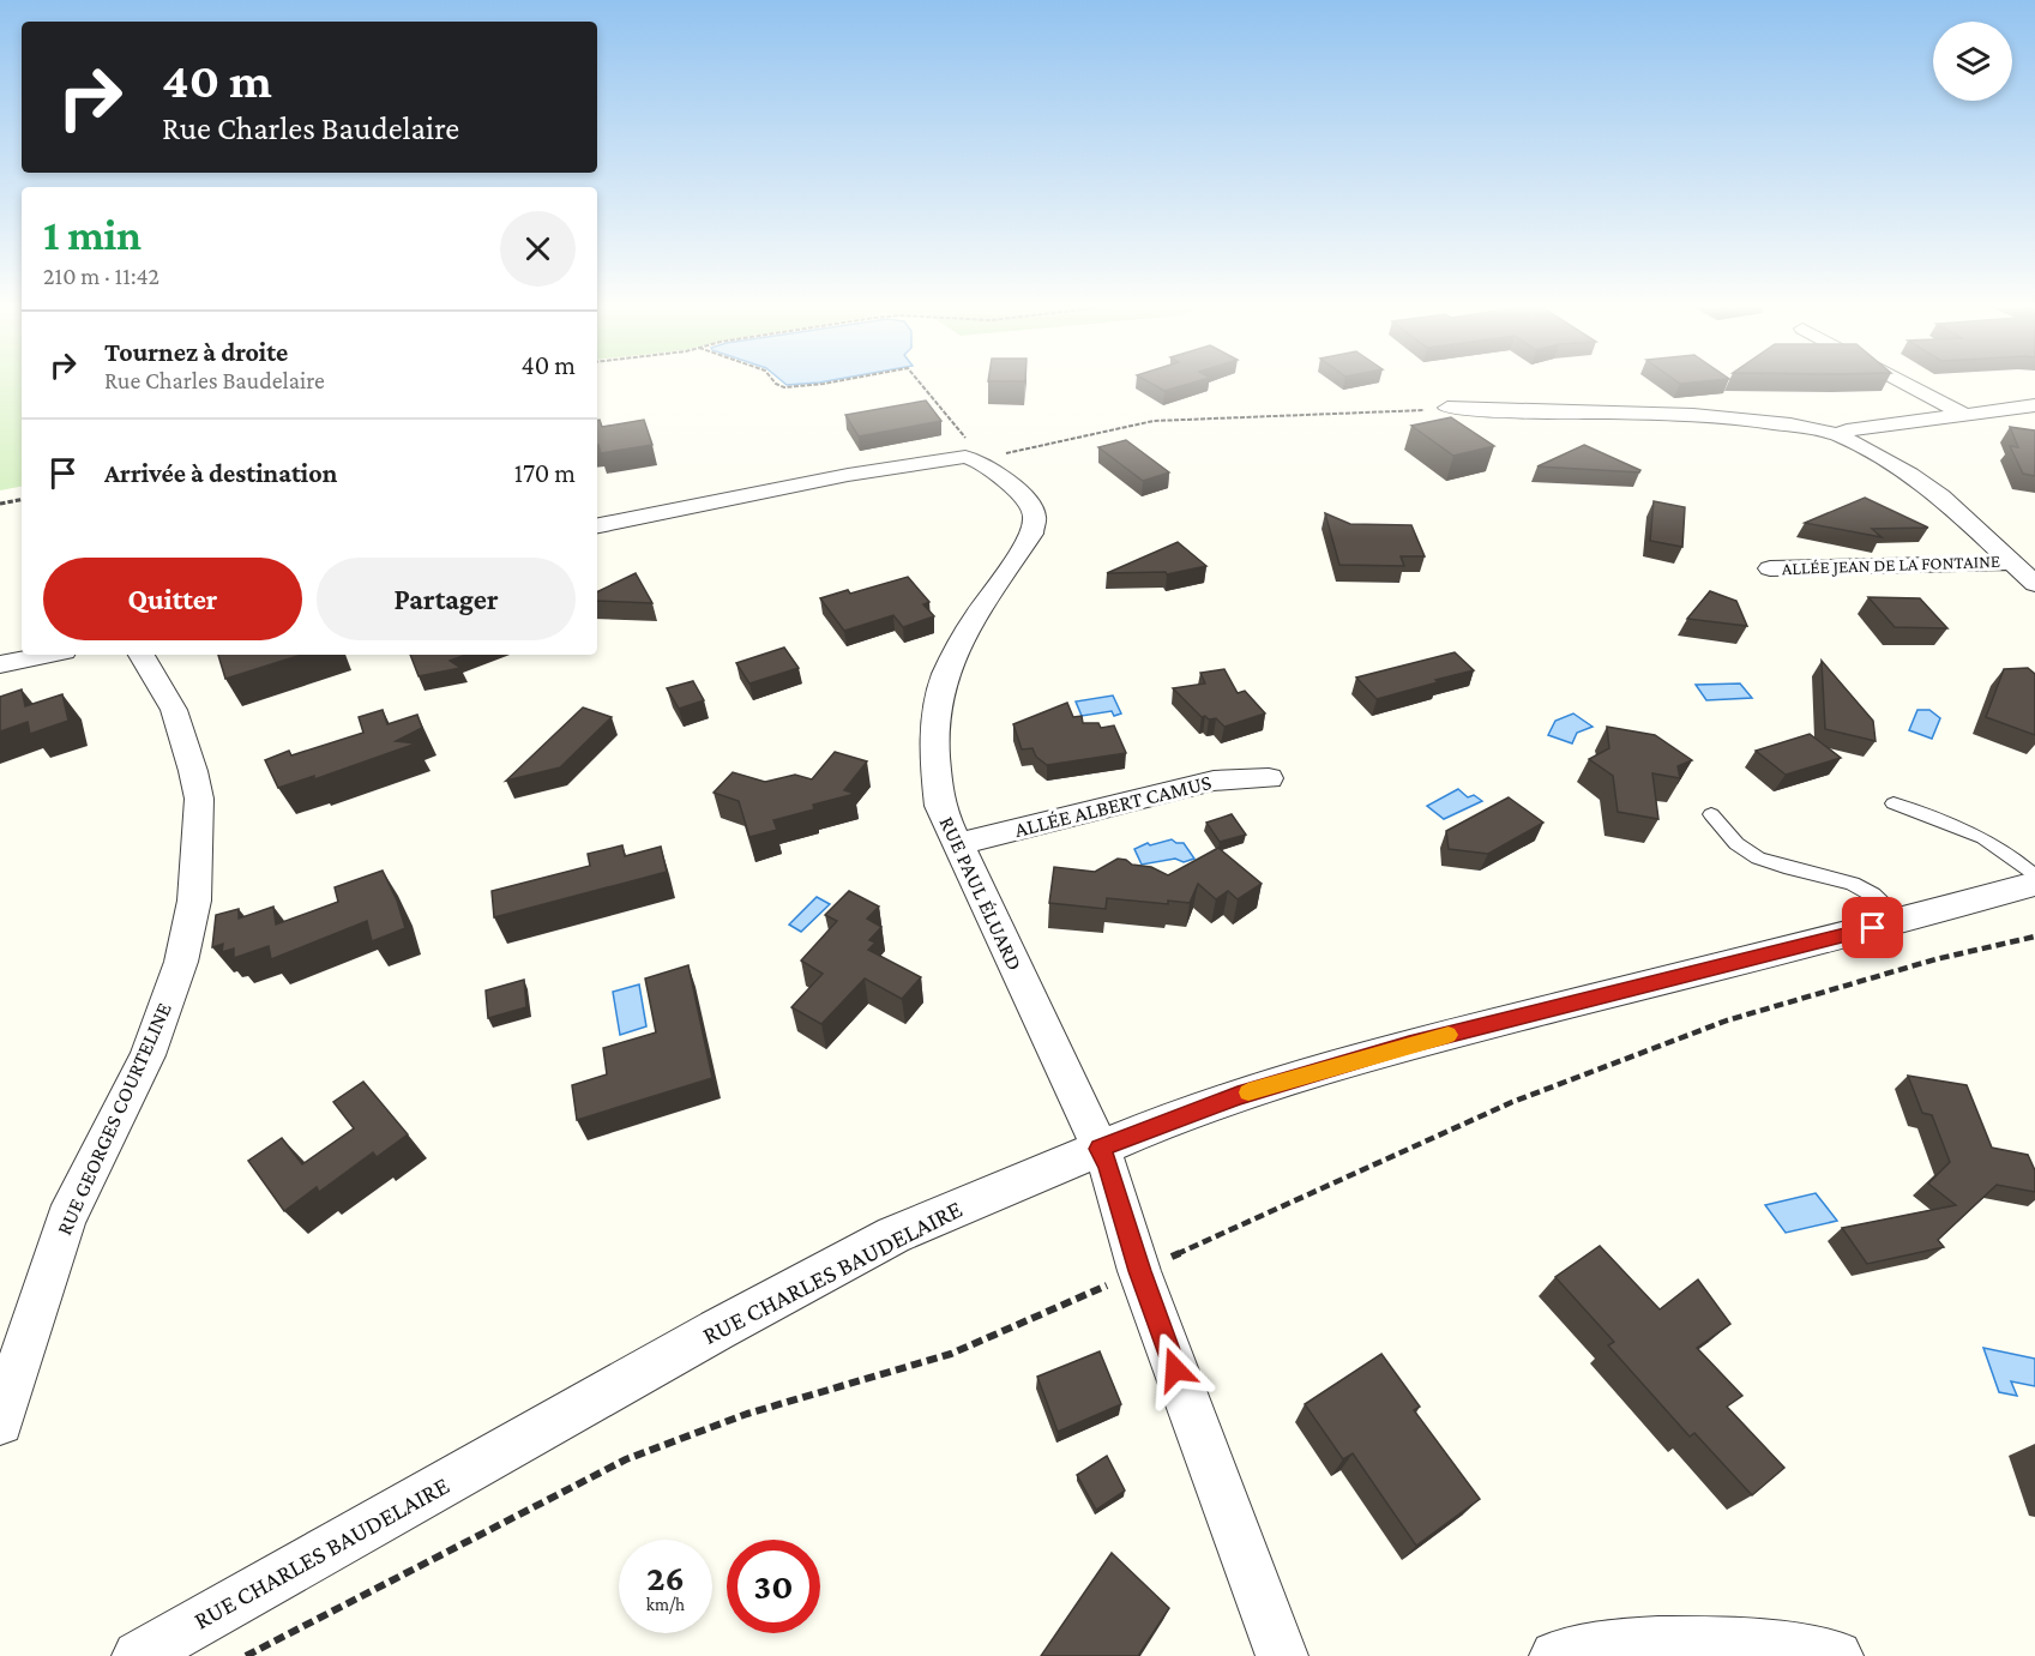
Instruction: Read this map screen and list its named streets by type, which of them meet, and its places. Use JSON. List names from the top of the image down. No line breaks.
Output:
{"streets":{"street":["ALLÉE JEAN DE LA FONTAINE","ALLÉE ALBERT CAMUS","RUE PAUL ÉLUARD","RUE GEORGES COURTELINE","RUE CHARLES BAUDELAIRE"]},"crossings":[["ALLÉE ALBERT CAMUS","RUE PAUL ÉLUARD"],["RUE PAUL ÉLUARD","RUE CHARLES BAUDELAIRE"]],"page":{"turn":["40 m","Rue Charles Baudelaire"],"heading":["1 min","210 m · 11:42"],"list":[{"name":"Tournez à droite","note":"Rue Charles Baudelaire","value":"40 m"},{"name":"Arrivée à destination","value":"170 m"}],"buttons":["Quitter","Partager"],"speed":"26 km/h","limit":"30"}}
